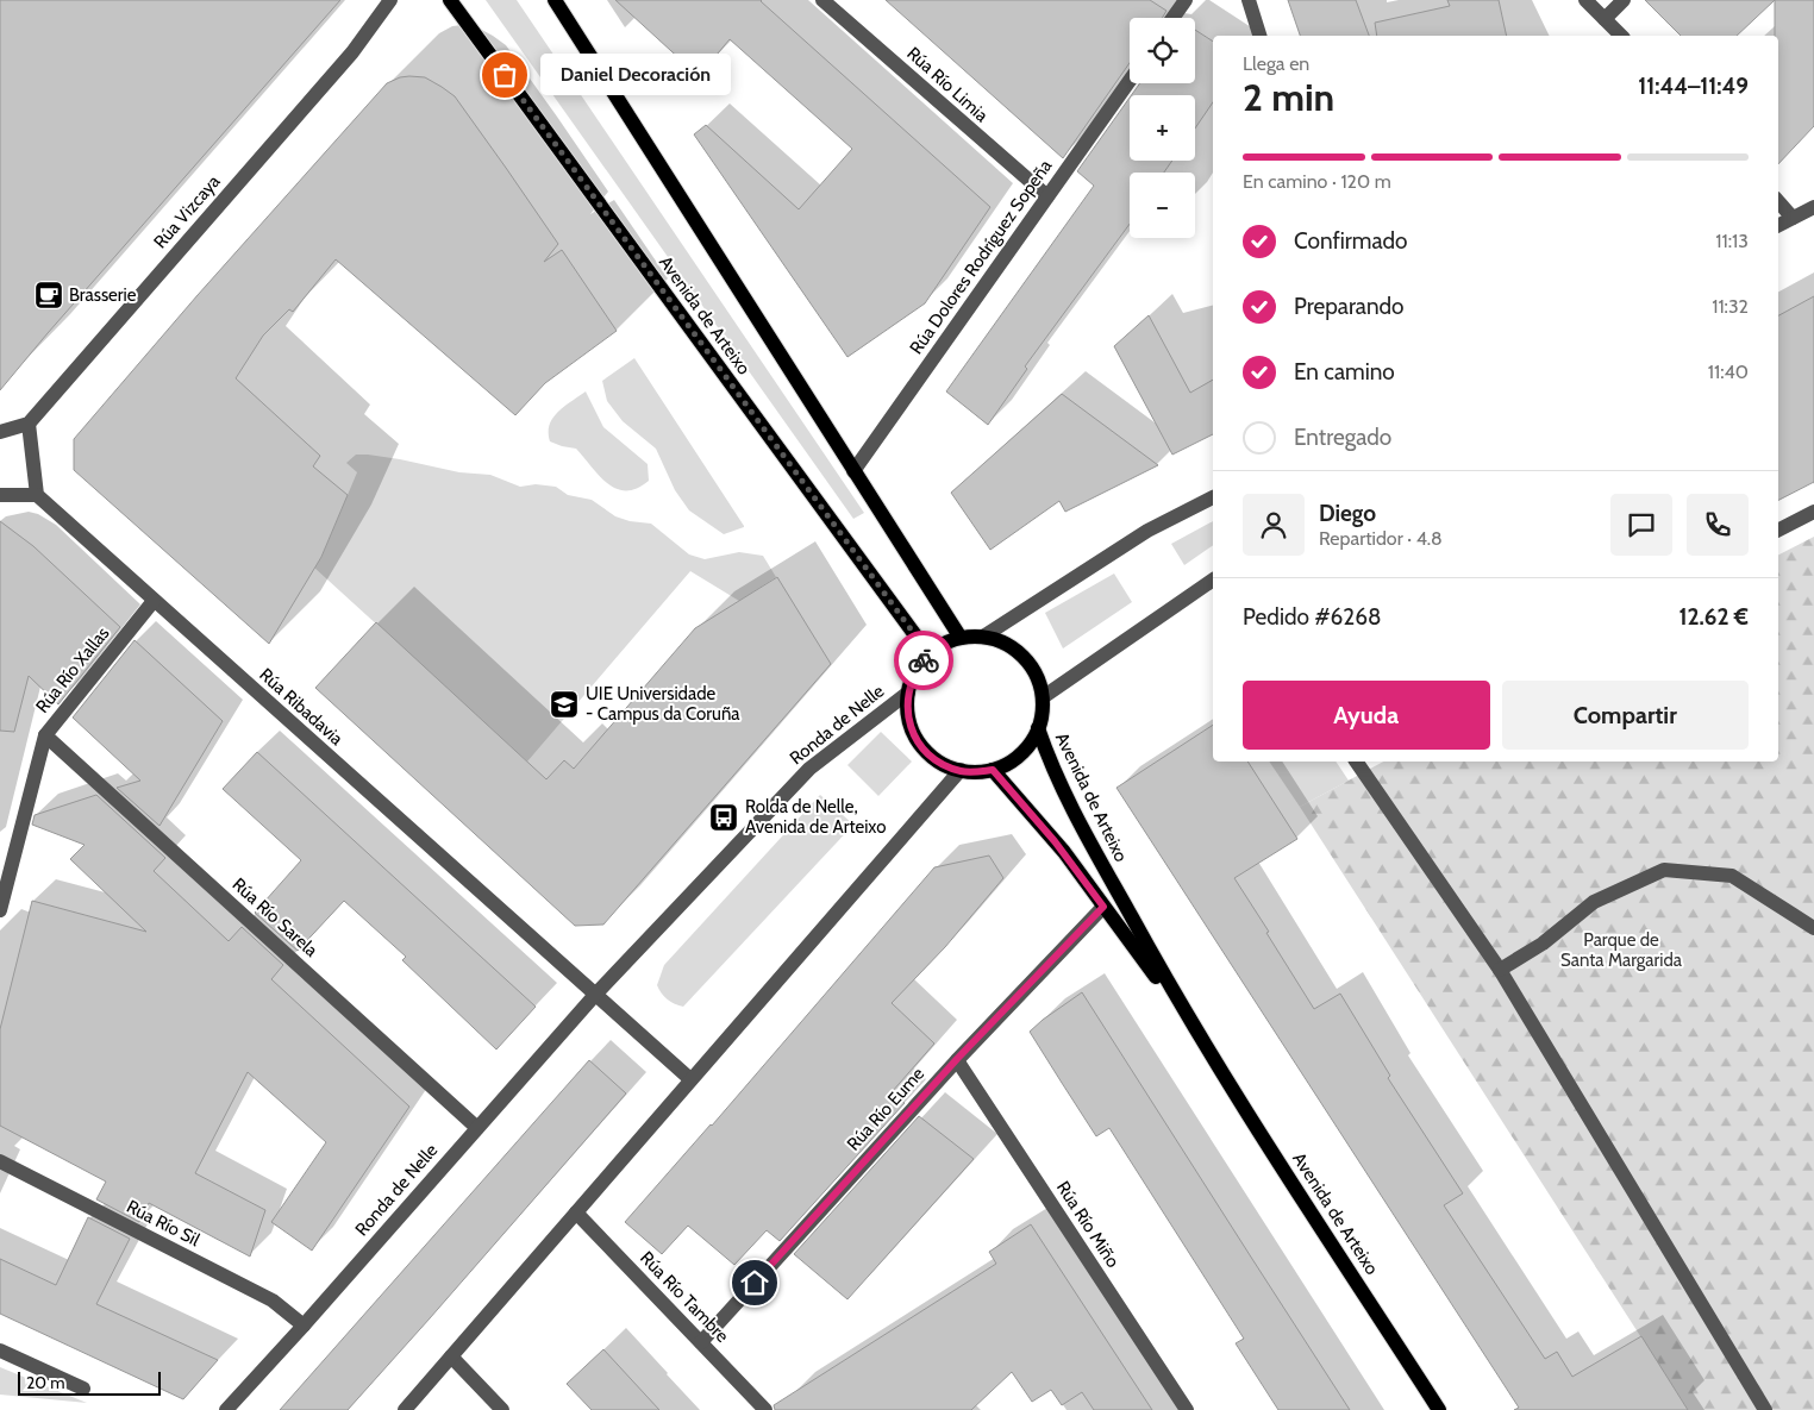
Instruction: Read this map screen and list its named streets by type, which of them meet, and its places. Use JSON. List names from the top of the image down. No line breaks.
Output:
{"streets":{"main road":["Avenida de Arteixo"],"street":["Rúa Río Limia","Rúa Vizcaya","Rúa Dolores Rodríguez Sopeña","Rúa Río Xallas","Rúa Ribadavia","Ronda de Nelle","Rúa Río Sarela","Rúa Río Eume","Rúa Río Sil","Rúa Río Miño","Rúa Río Tambre"]},"crossings":[["Rúa Río Limia","Rúa Dolores Rodríguez Sopeña"],["Avenida de Arteixo","Ronda de Nelle"],["Avenida de Arteixo","Rúa Río Eume"],["Rúa Río Xallas","Rúa Ribadavia"],["Rúa Río Xallas","Rúa Río Sarela"],["Rúa Ribadavia","Ronda de Nelle"],["Ronda de Nelle","Rúa Río Sarela"],["Ronda de Nelle","Rúa Río Sil"],["Rúa Río Eume","Rúa Río Miño"],["Rúa Río Eume","Rúa Río Tambre"]],"parks":["Parque de Santa Margarida"],"places":{"other":["Daniel Decoración"],"cafe":["Brasserie"],"school or university":["UIE Universidade - Campus da Coruña"],"bus stop":["Rolda de Nelle, Avenida de Arteixo"]},"scale_bar":"20 m","page":{"map_buttons":["+","−"],"heading":["2 min","Llega en","11:44–11:49"],"panel":["Diego","Repartidor · 4.8","Pedido #6268","12.62 €"],"bubble":"Daniel Decoración","bar":"En camino · 120 m","list":[["Confirmado","11:13"],["Preparando","11:32"],["En camino","11:40"],"Entregado"],"buttons":["Ayuda","Compartir"],"scale":"20 m"}}
